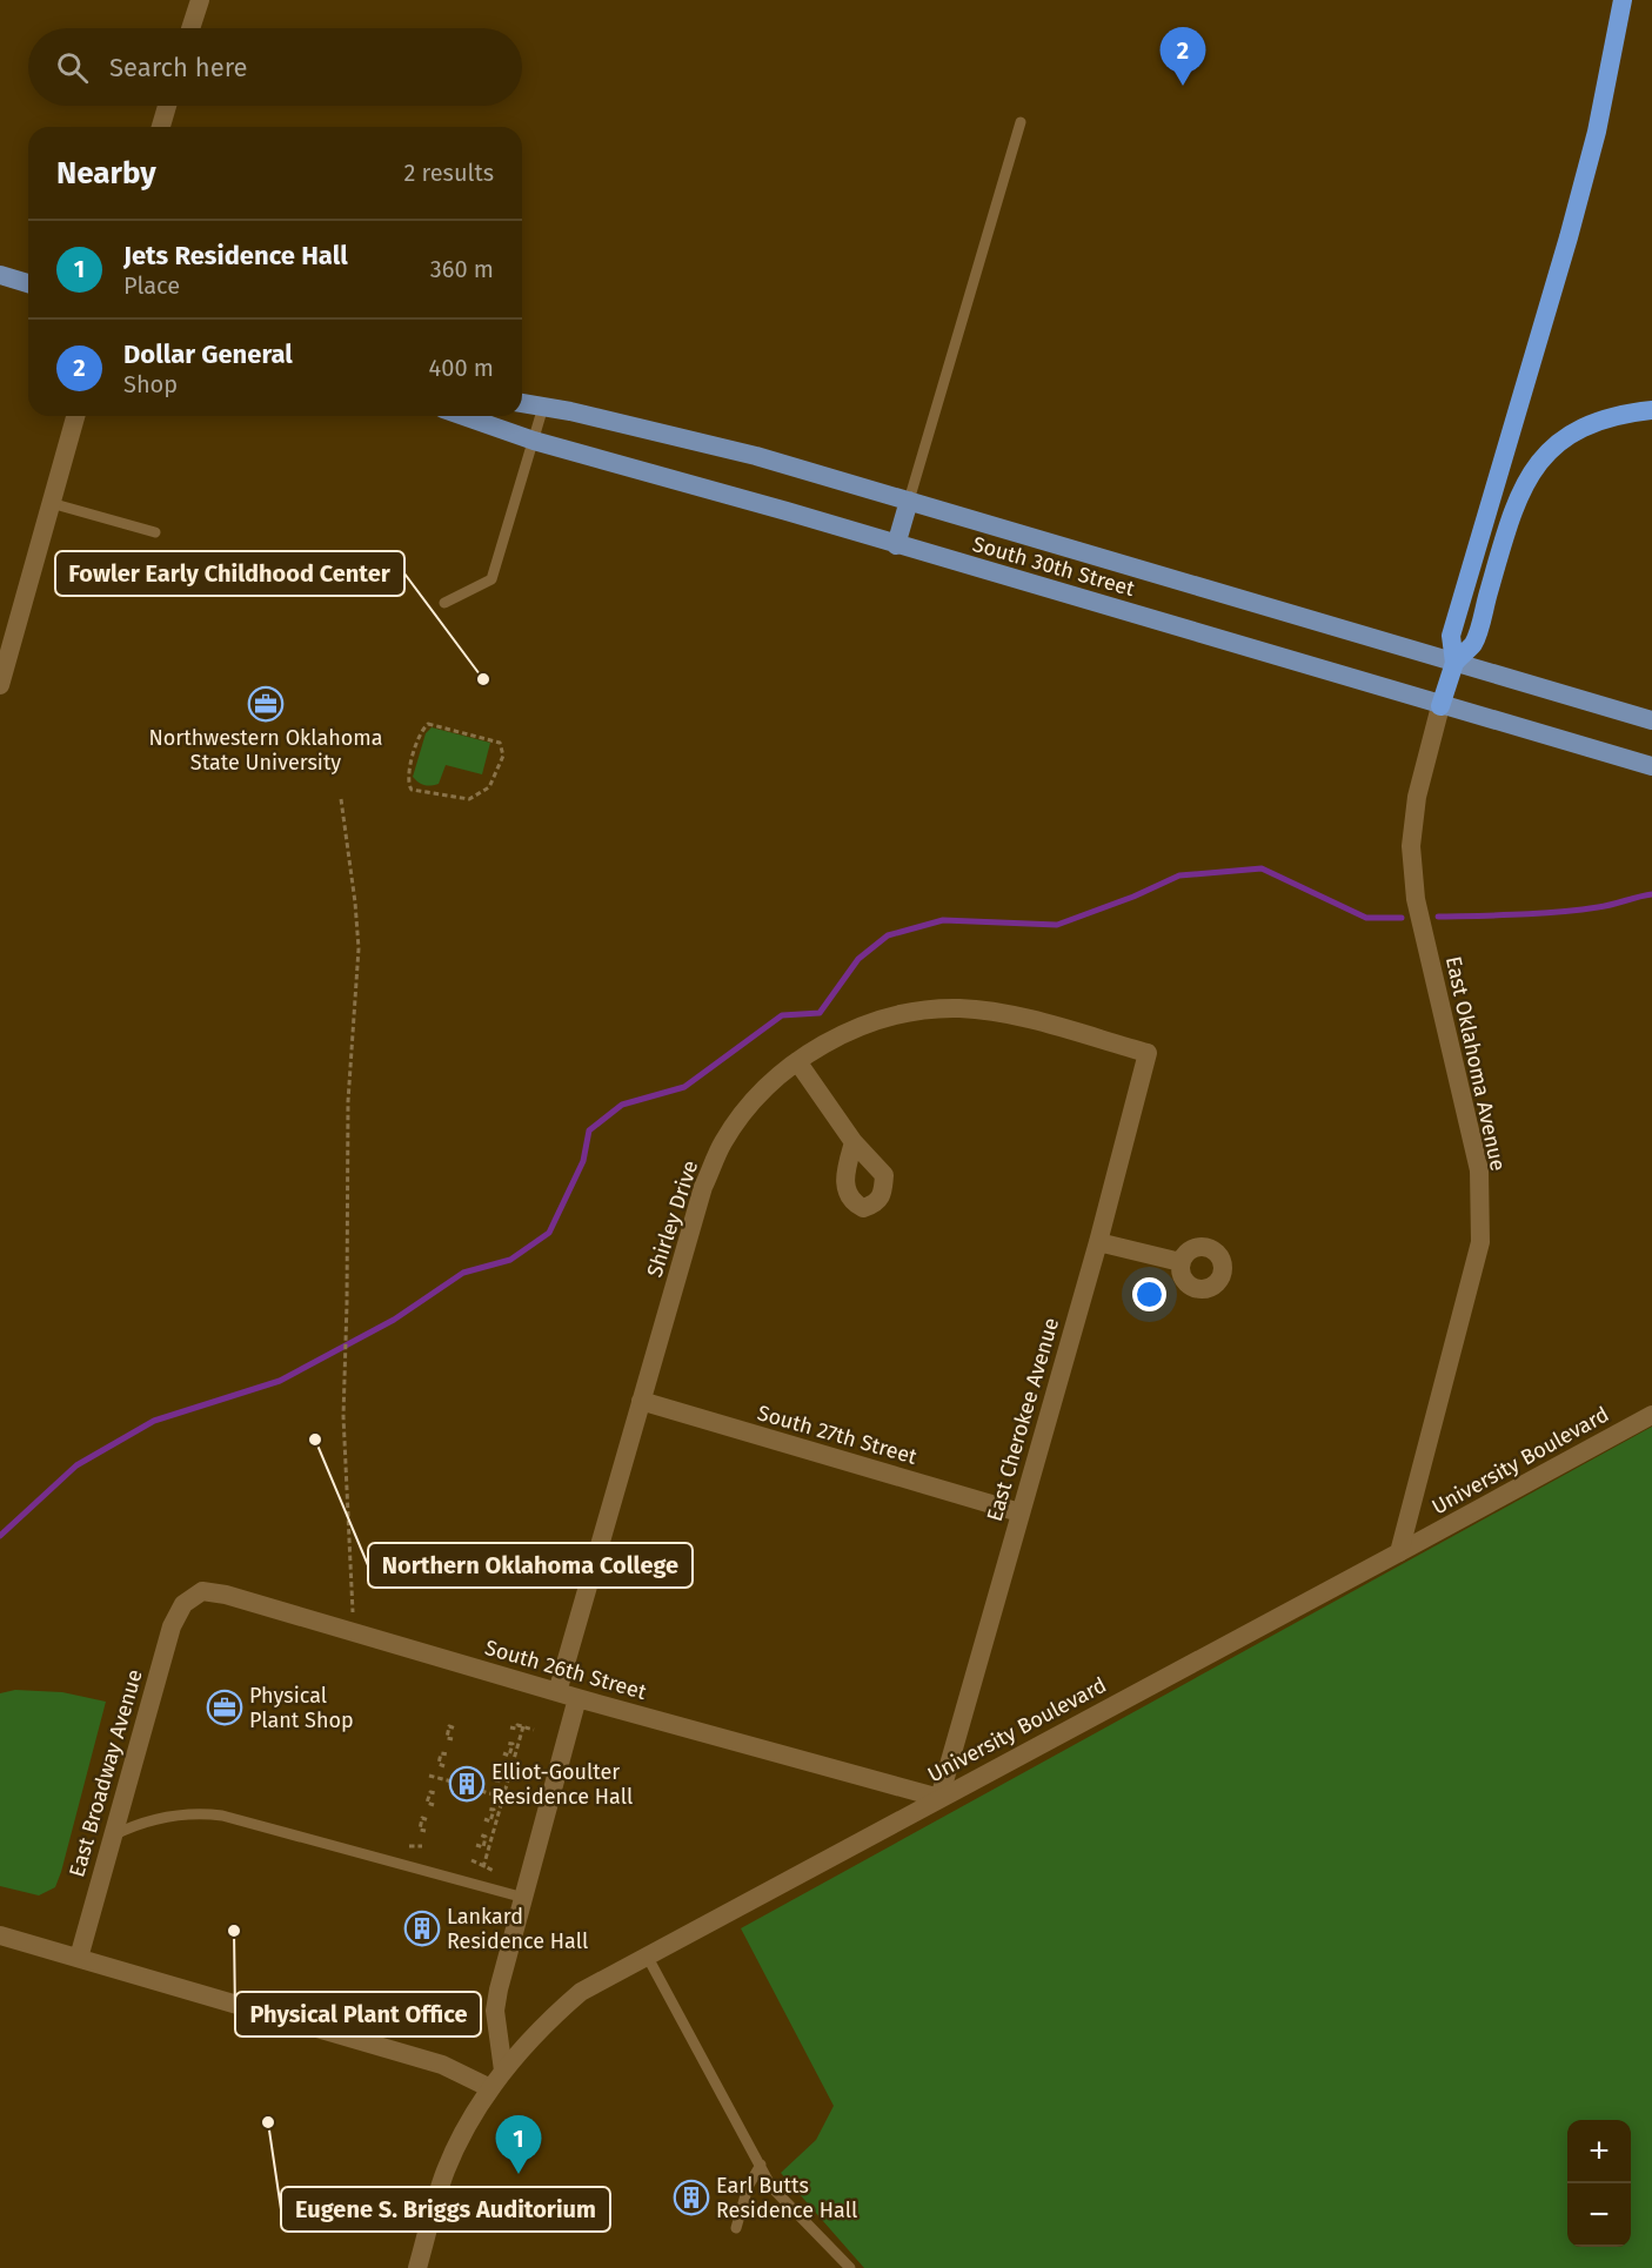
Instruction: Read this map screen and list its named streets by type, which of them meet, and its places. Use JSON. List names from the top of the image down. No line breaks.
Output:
{"streets":{"main road":["South 30th Street"],"street":["East Oklahoma Avenue","Shirley Drive","East Cherokee Avenue","South 27th Street","University Boulevard","South 26th Street","East Broadway Avenue"]},"crossings":[["South 30th Street","East Oklahoma Avenue"],["East Oklahoma Avenue","University Boulevard"],["Shirley Drive","East Cherokee Avenue"],["Shirley Drive","South 27th Street"],["Shirley Drive","South 26th Street"],["East Cherokee Avenue","South 27th Street"],["East Cherokee Avenue","University Boulevard"],["East Cherokee Avenue","South 26th Street"],["University Boulevard","South 26th Street"],["South 26th Street","East Broadway Avenue"]],"places":{"other":["Fowler Early Childhood Center","Northern Oklahoma College","Physical Plant Office","Eugene S. Briggs Auditorium"],"office":["Northwestern Oklahoma State University","Physical Plant Shop"],"building":["Elliot-Goulter Residence Hall","Lankard Residence Hall","Earl Butts Residence Hall"]},"page":{"pins":["2","1"],"search":"Search here","heading":["Nearby","2 results"],"list":[{"mark":"1","name":"Jets Residence Hall","note":"Place","value":"360 m"},{"mark":"2","name":"Dollar General","note":"Shop","value":"400 m"}],"map_buttons":["+","−"]}}
